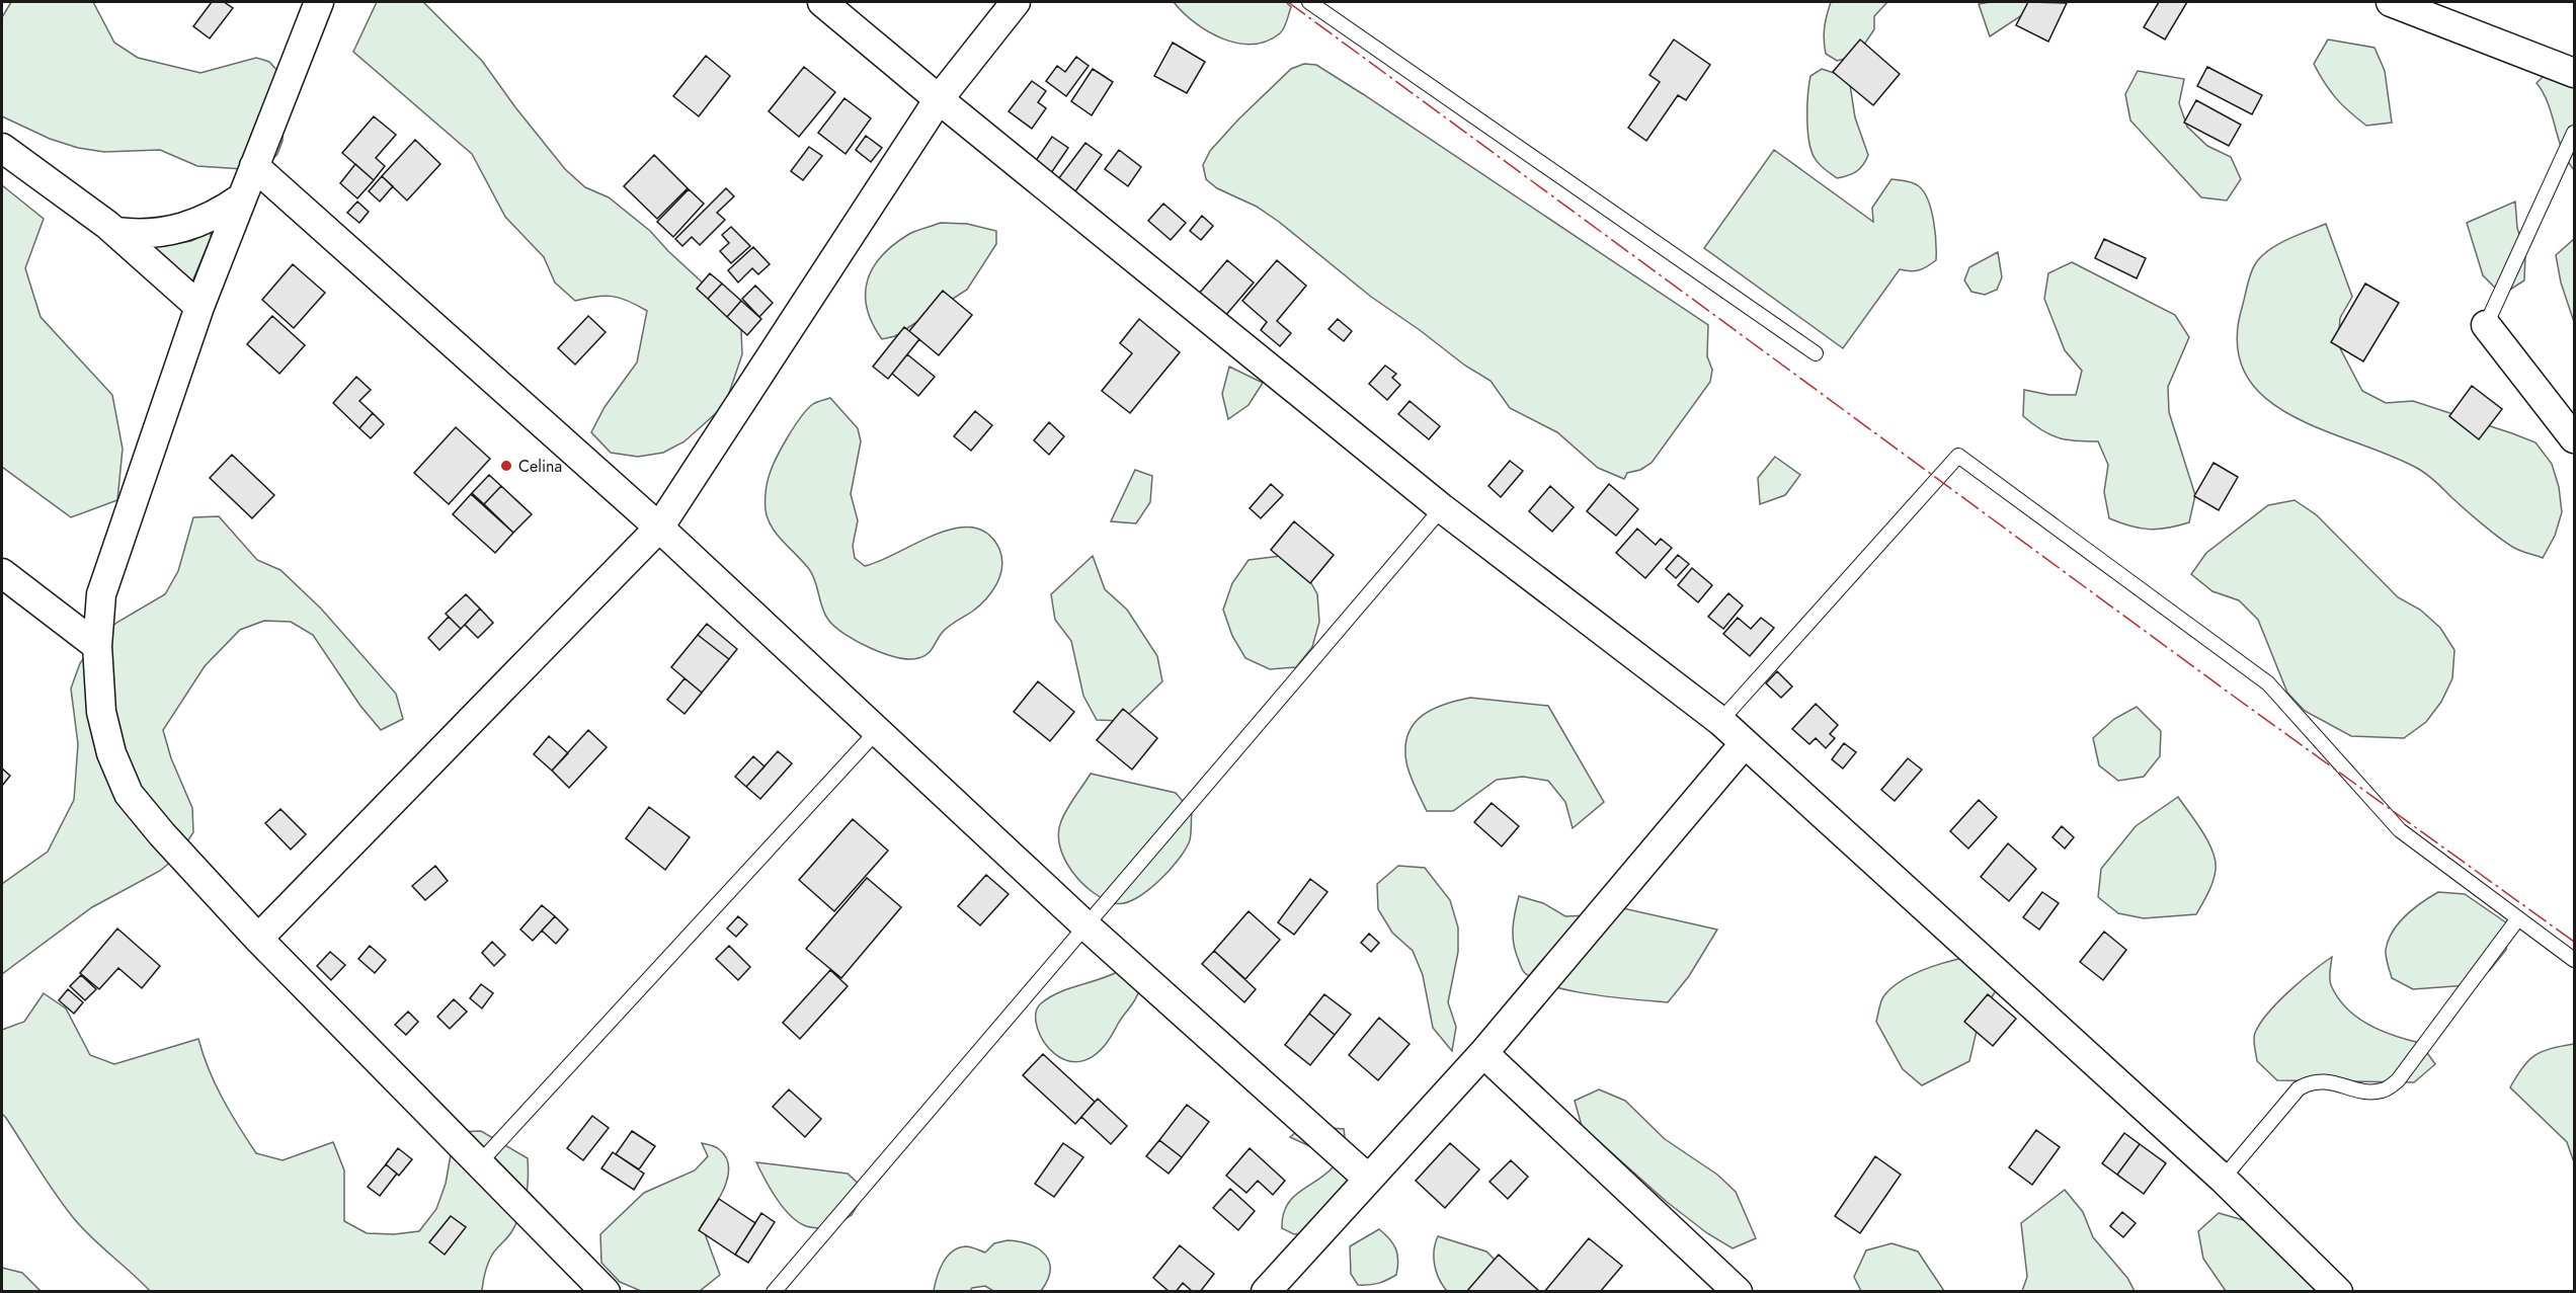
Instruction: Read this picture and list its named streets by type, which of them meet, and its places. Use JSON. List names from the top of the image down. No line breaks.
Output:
{"places":["Celina"]}
